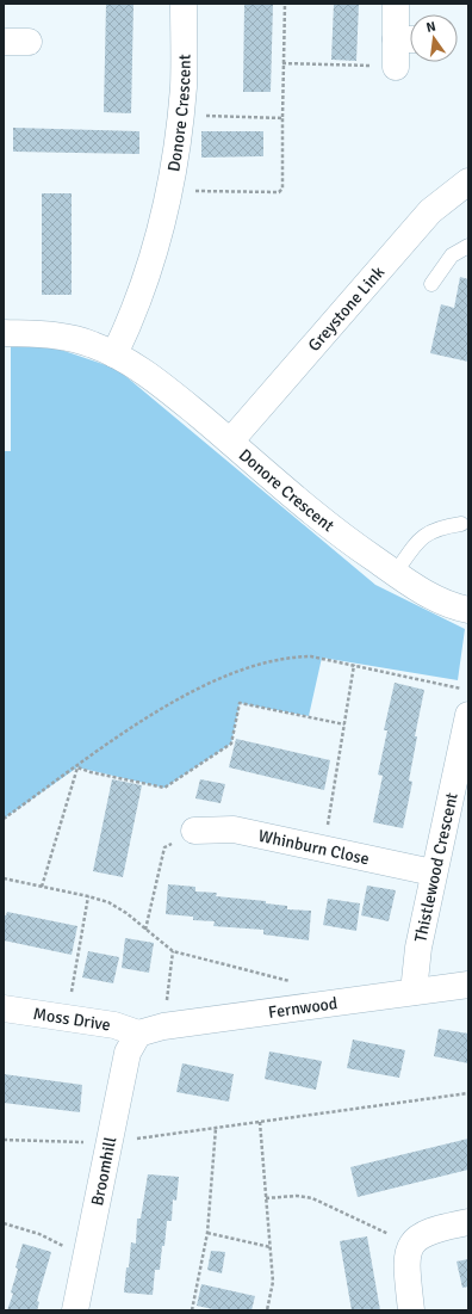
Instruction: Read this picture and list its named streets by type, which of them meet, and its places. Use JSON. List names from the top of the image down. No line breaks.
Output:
{"streets":{"street":["Donore Crescent","Greystone Link","Whinburn Close","Thistlewood Crescent","Fernwood","Moss Drive","Broomhill"]},"crossings":[["Donore Crescent","Greystone Link"],["Whinburn Close","Thistlewood Crescent"],["Thistlewood Crescent","Fernwood"],["Fernwood","Moss Drive"],["Fernwood","Broomhill"],["Moss Drive","Broomhill"]],"north":"top"}
